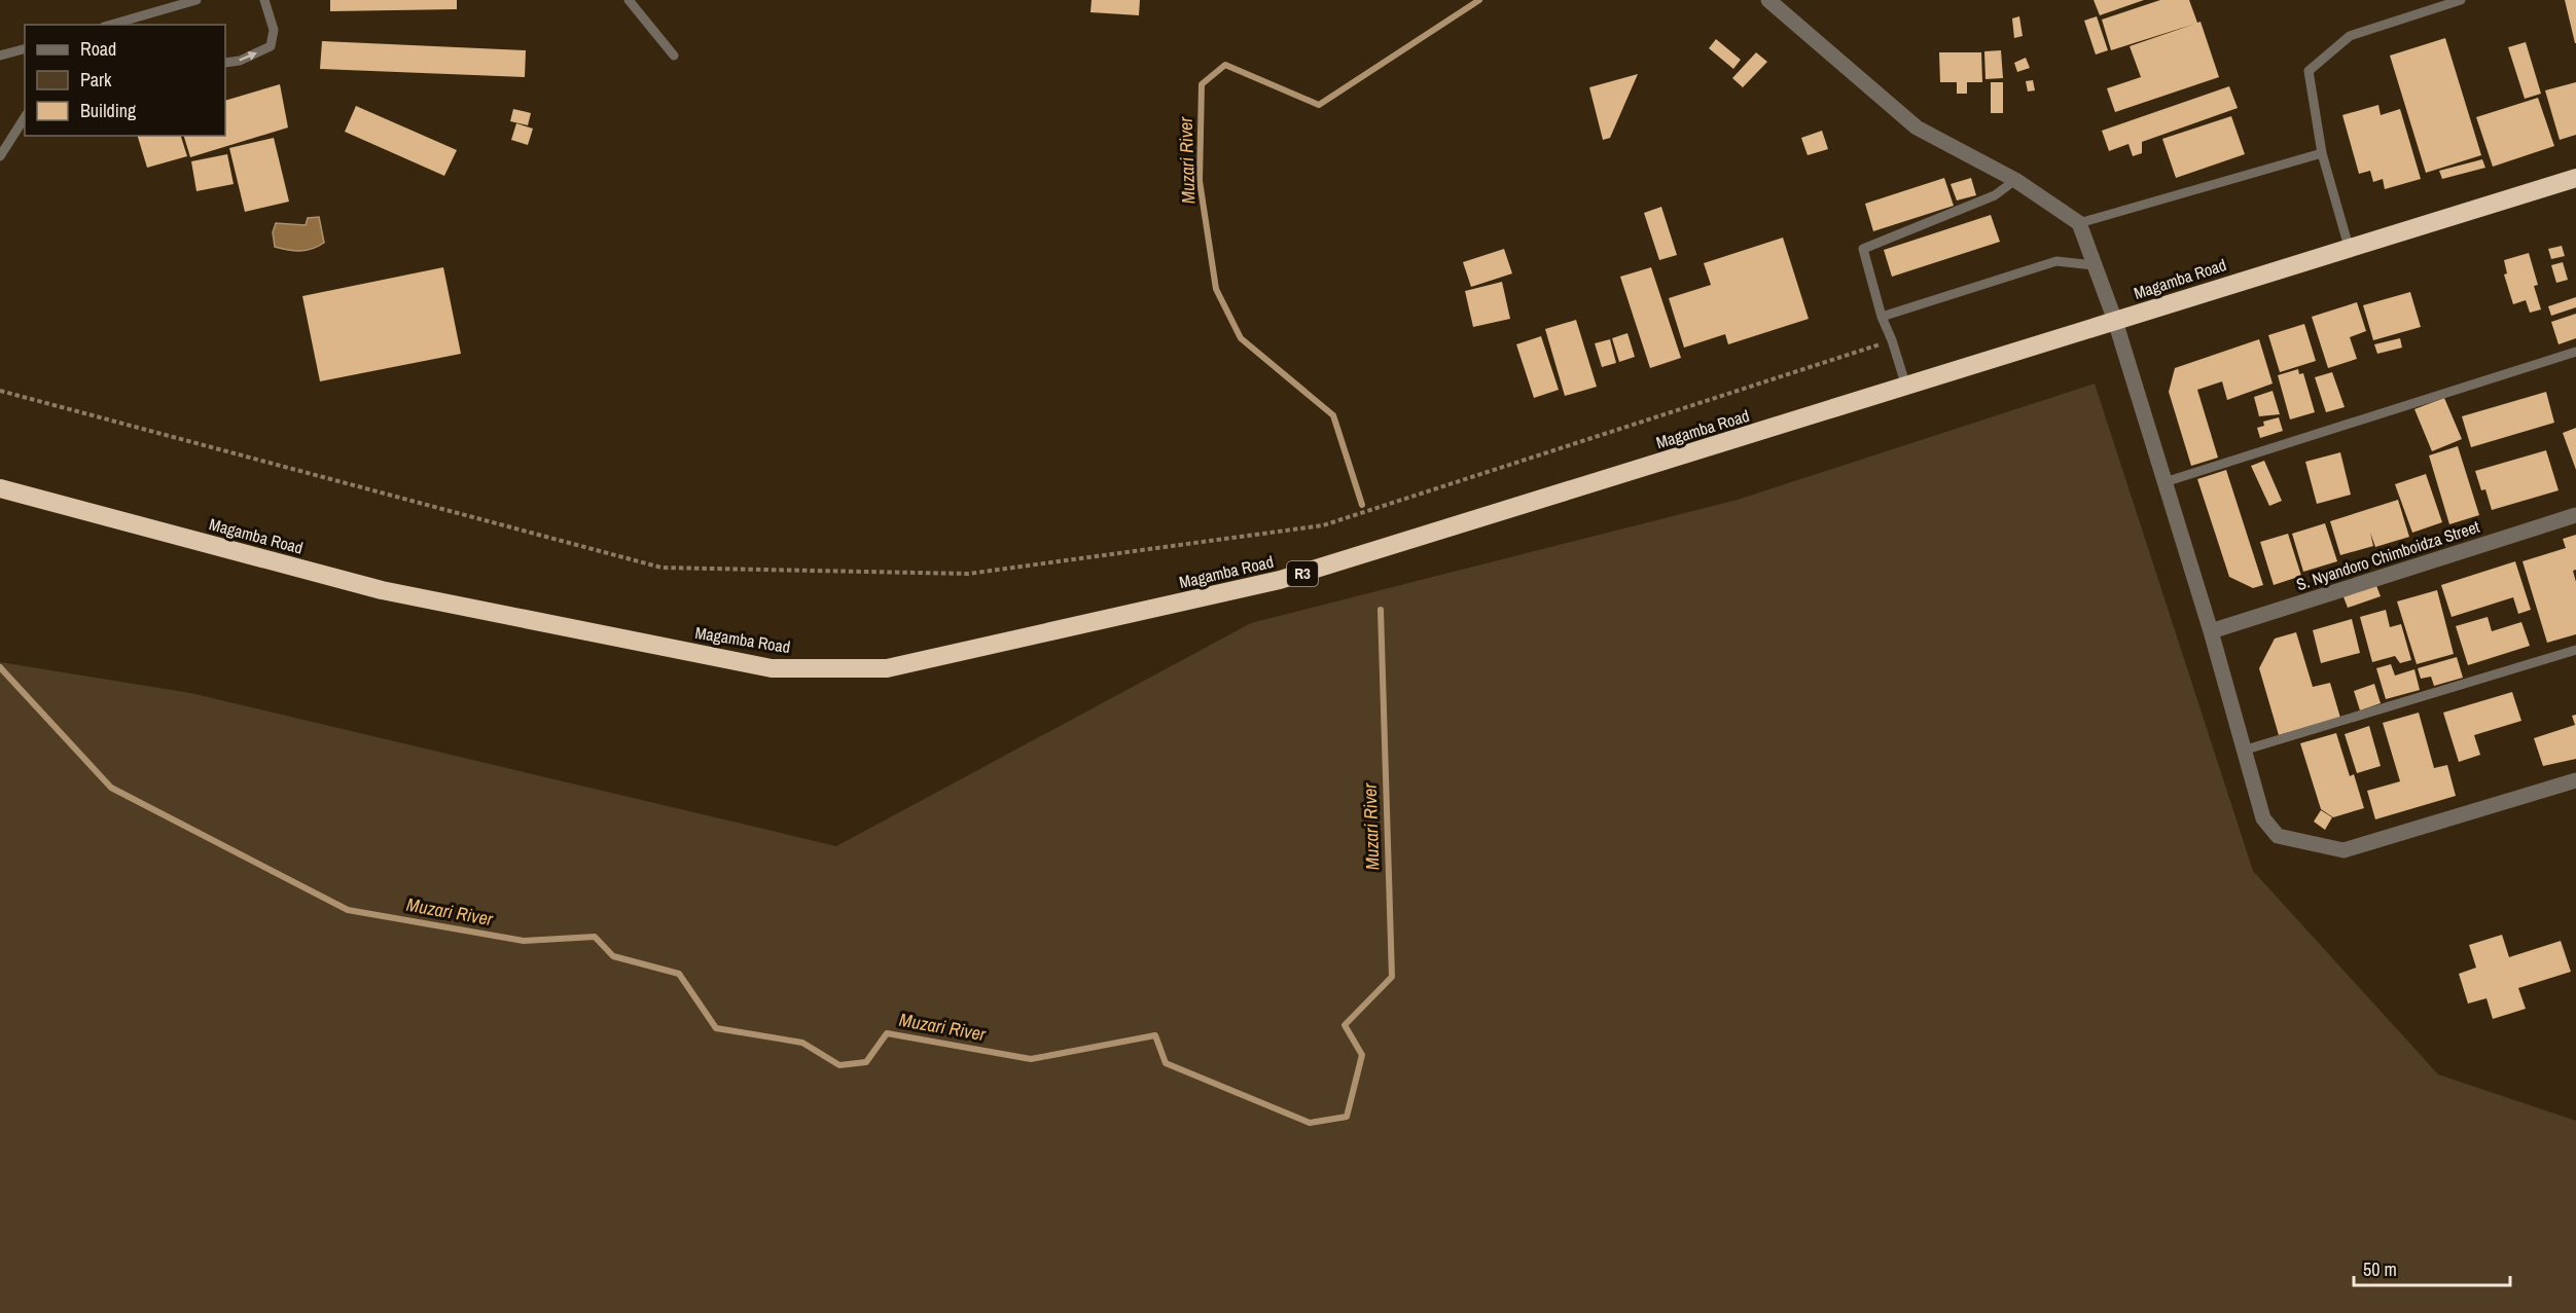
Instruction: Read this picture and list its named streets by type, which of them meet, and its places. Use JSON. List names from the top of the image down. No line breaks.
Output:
{"streets":{"highway":["Magamba Road","R3"],"street":["S. Nyandoro Chimboidza Street"]},"water":["Muzari River"],"legend":["Road","Park","Building"],"scale_bar":"50 m"}
